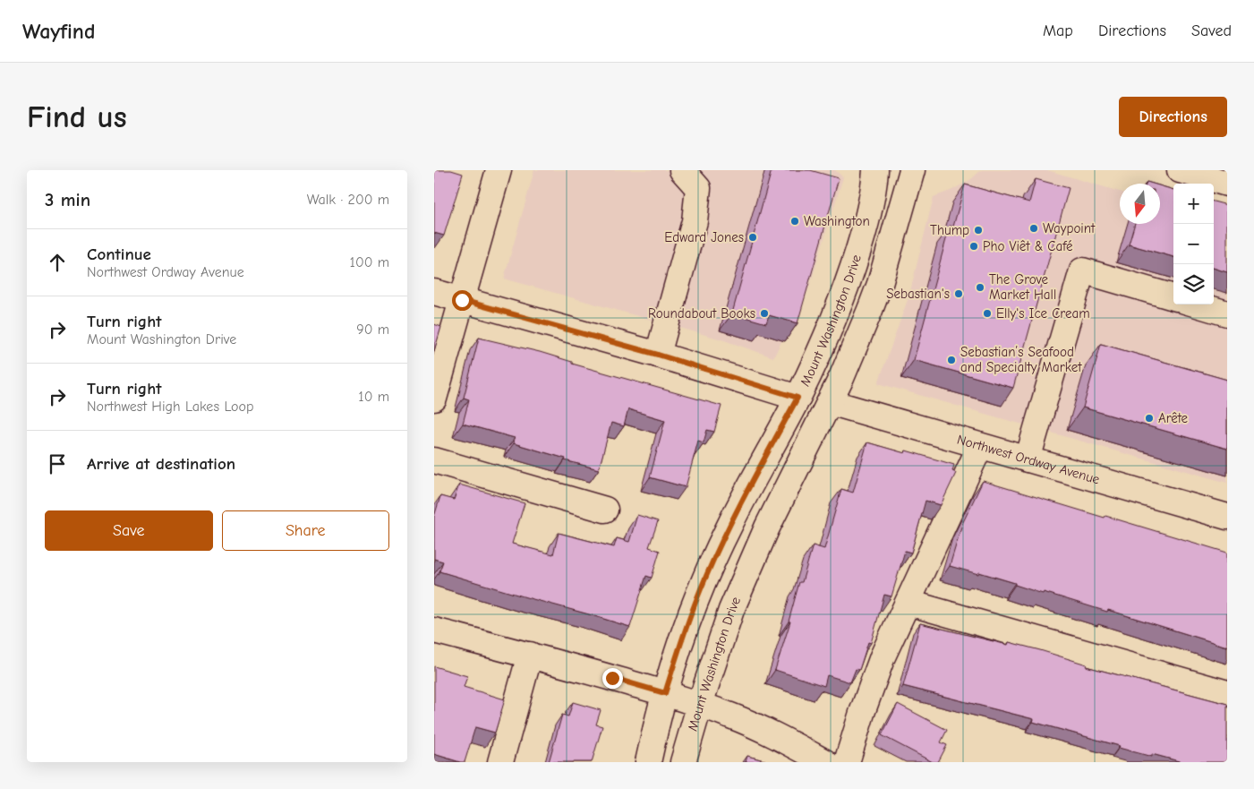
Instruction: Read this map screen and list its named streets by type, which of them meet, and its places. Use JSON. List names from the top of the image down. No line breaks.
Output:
{"streets":{"street":["Mount Washington Drive","Northwest Ordway Avenue"]},"crossings":[["Mount Washington Drive","Northwest Ordway Avenue"]],"places":["Washington","Waypoint","Thump","Edward Jones","Pho Viêt & Café","The Grove Market Hall","Sebastian's","Roundabout Books","Elly's Ice Cream","Sebastian’s Seafood and Specialty Market","Arête"],"north":"bottom","page":{"header":"Wayfind","nav":["Map","Directions","Saved"],"buttons":["Directions",["Save","Share"]],"title":"Find us","heading":["3 min","Walk · 200 m"],"map_buttons":["+","−"],"list":[["Continue","Northwest Ordway Avenue","100 m"],["Turn right","Mount Washington Drive","90 m"],["Turn right","Northwest High Lakes Loop","10 m"],"Arrive at destination"]}}
